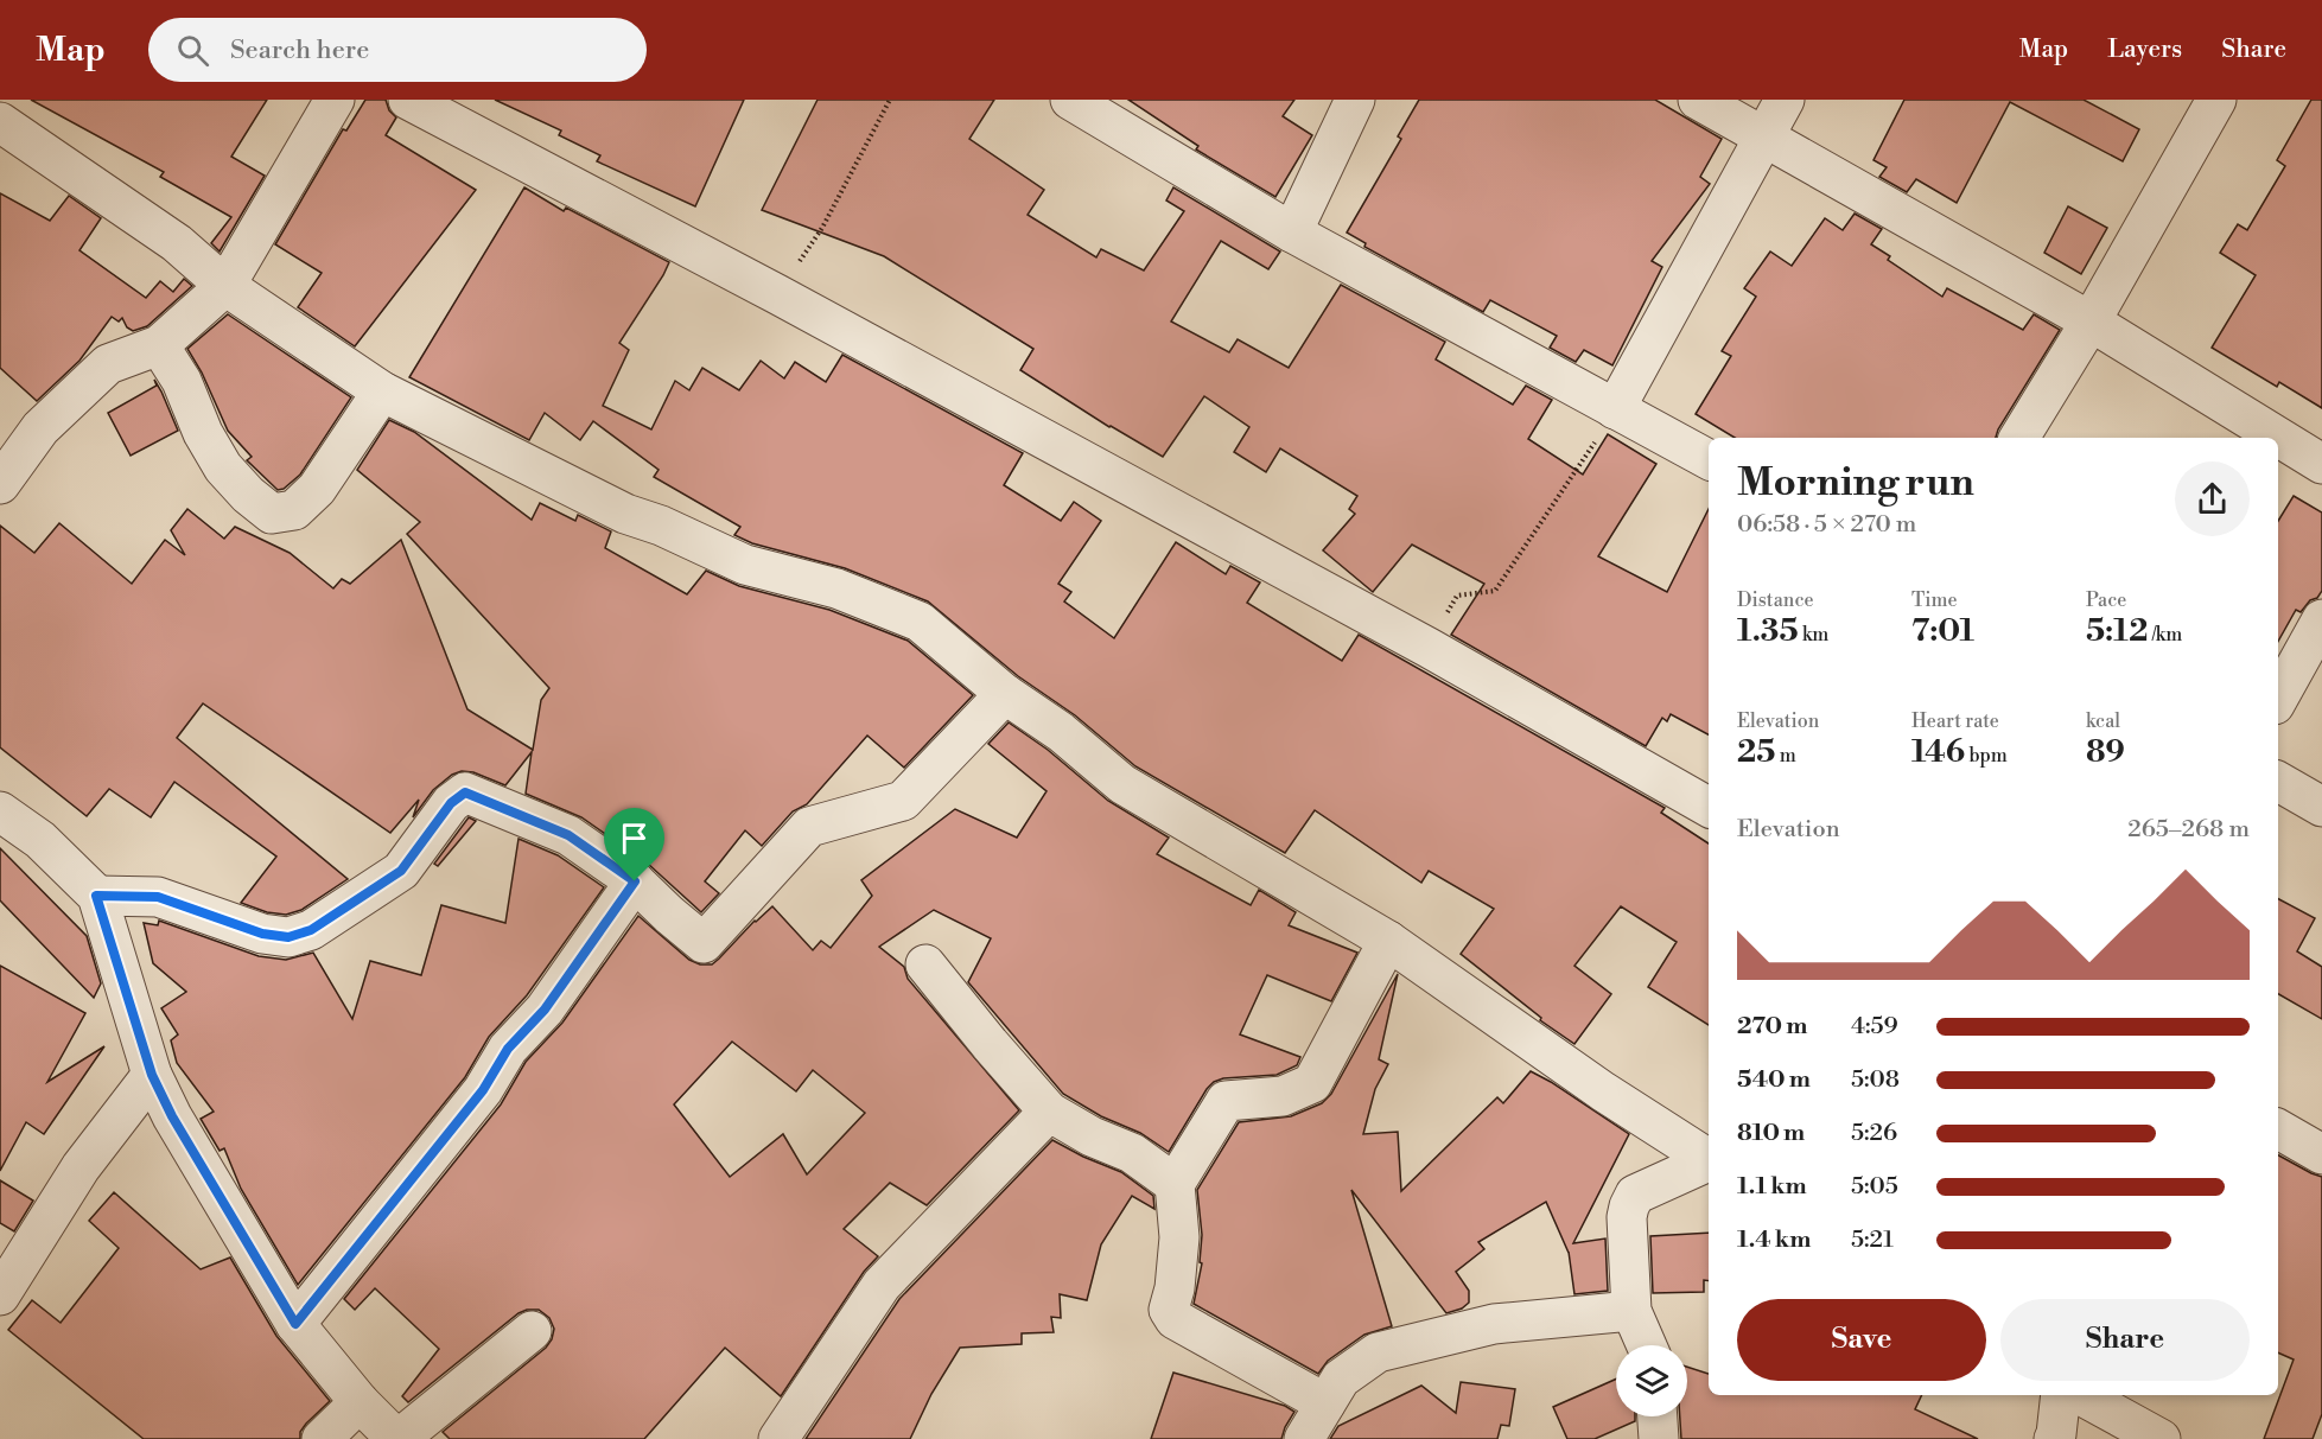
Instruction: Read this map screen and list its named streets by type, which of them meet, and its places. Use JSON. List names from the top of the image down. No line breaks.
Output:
{"page":{"header":"Map","search":"Search here","nav":["Map","Layers","Share"],"heading":["Morning run","06:58 · 5 × 270 m"],"stats":[["Distance","1.35 km"],["Time","7:01"],["Pace","5:12 /km"],["Elevation","25 m"],["Heart rate","146 bpm"],["kcal","89"]],"chart":["Elevation","265–268 m"],"list":[{"name":"270 m","note":"4:59"},{"name":"540 m","note":"5:08"},{"name":"810 m","note":"5:26"},{"name":"1.1 km","note":"5:05"},{"name":"1.4 km","note":"5:21"}],"buttons":["Save","Share"]}}
